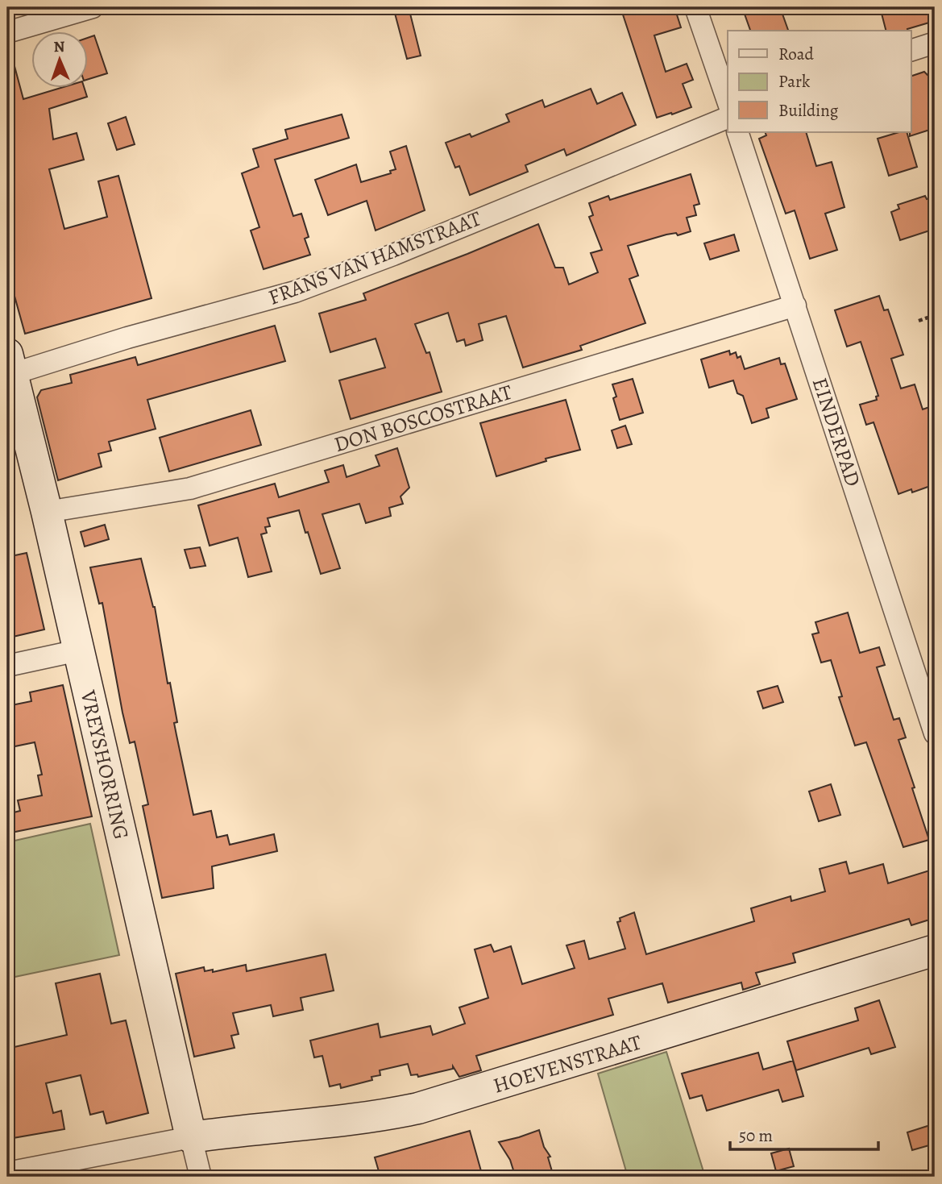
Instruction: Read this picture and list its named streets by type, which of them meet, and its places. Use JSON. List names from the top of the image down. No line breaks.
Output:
{"streets":{"main road":["VREYSHORRING","HOEVENSTRAAT"],"street":["FRANS VAN HAMSTRAAT","DON BOSCOSTRAAT","EINDERPAD"]},"crossings":[["FRANS VAN HAMSTRAAT","VREYSHORRING"],["DON BOSCOSTRAAT","EINDERPAD"],["DON BOSCOSTRAAT","VREYSHORRING"],["VREYSHORRING","HOEVENSTRAAT"]],"legend":["Road","Park","Building"],"scale_bar":"50 m","north":"top"}
